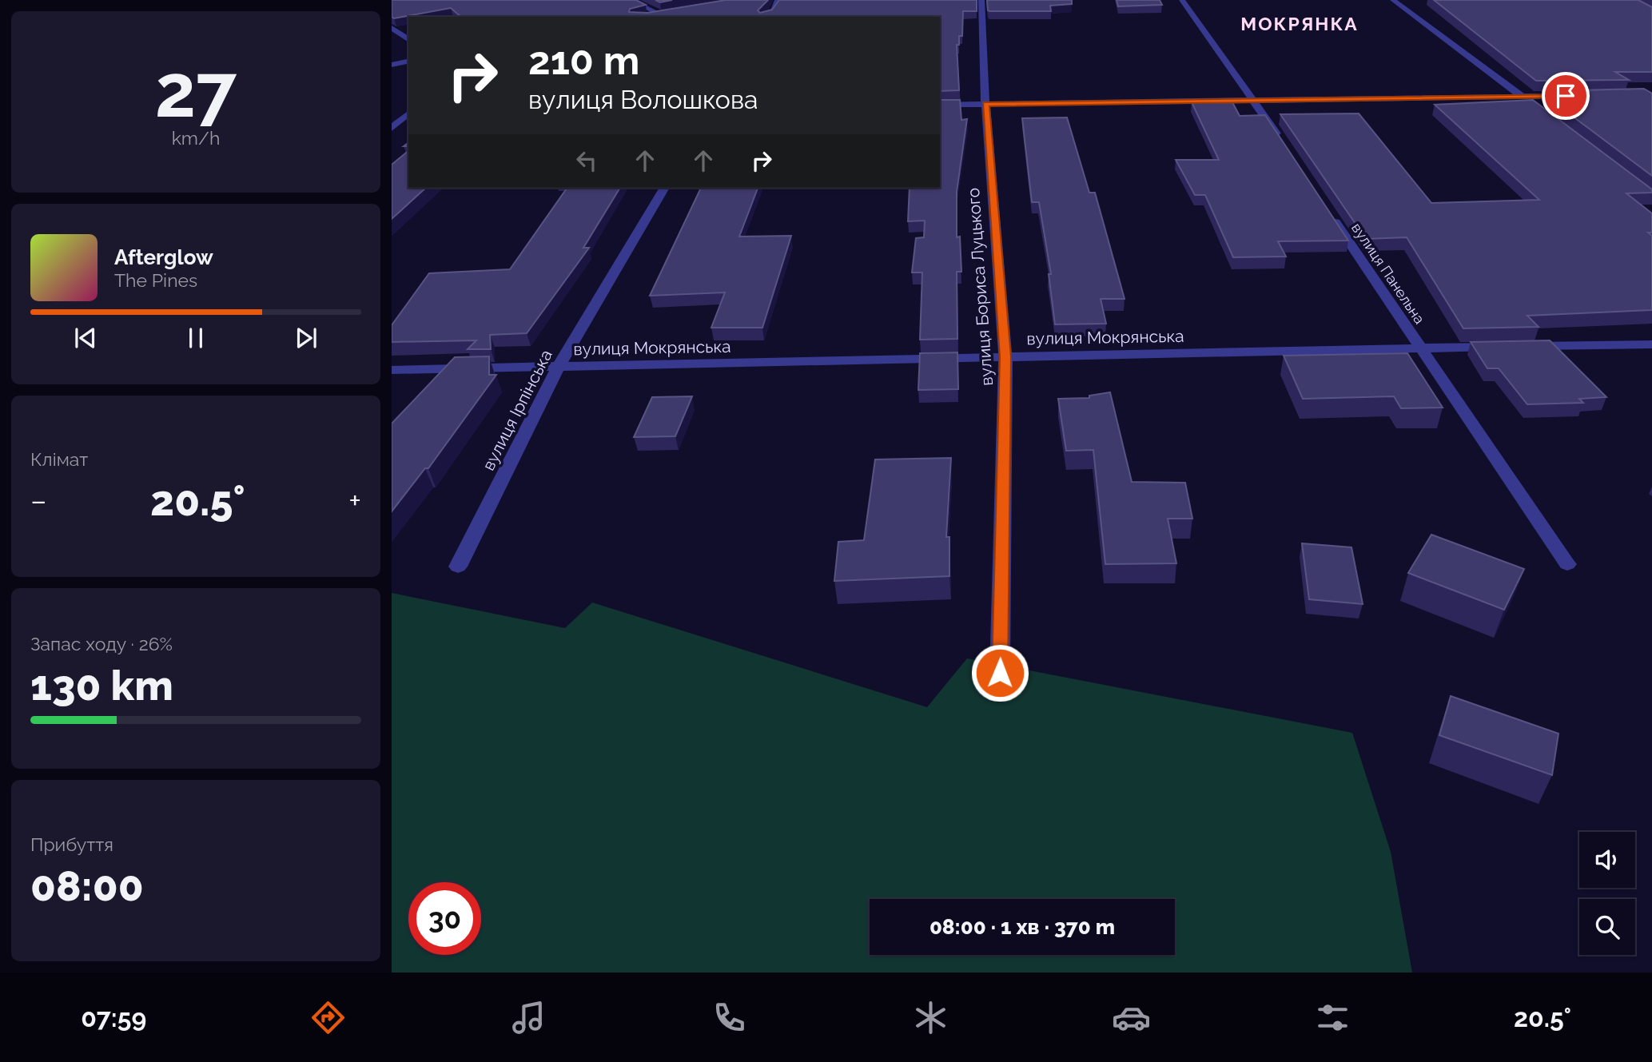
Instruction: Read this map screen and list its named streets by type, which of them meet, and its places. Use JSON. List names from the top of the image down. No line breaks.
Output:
{"streets":{"street":["вулиця Панельна","вулиця Бориса Луцького","вулиця Мокрянська","вулиця Ірпінська"]},"crossings":[["вулиця Панельна","вулиця Мокрянська"],["вулиця Бориса Луцького","вулиця Мокрянська"],["вулиця Мокрянська","вулиця Ірпінська"]],"districts":["МОКРЯНКА"],"page":{"tile":[["27","km/h"],"Клімат",["Запас ходу · 26%","130 km"],["Прибуття","08:00"]],"turn":["210 m","вулиця Волошкова"],"song":["Afterglow","The Pines"],"heat":["−","20.5°","+"],"limit":"30","trip":"08:00 · 1 хв · 370 m","tabs":["07:59","20.5°"]}}
